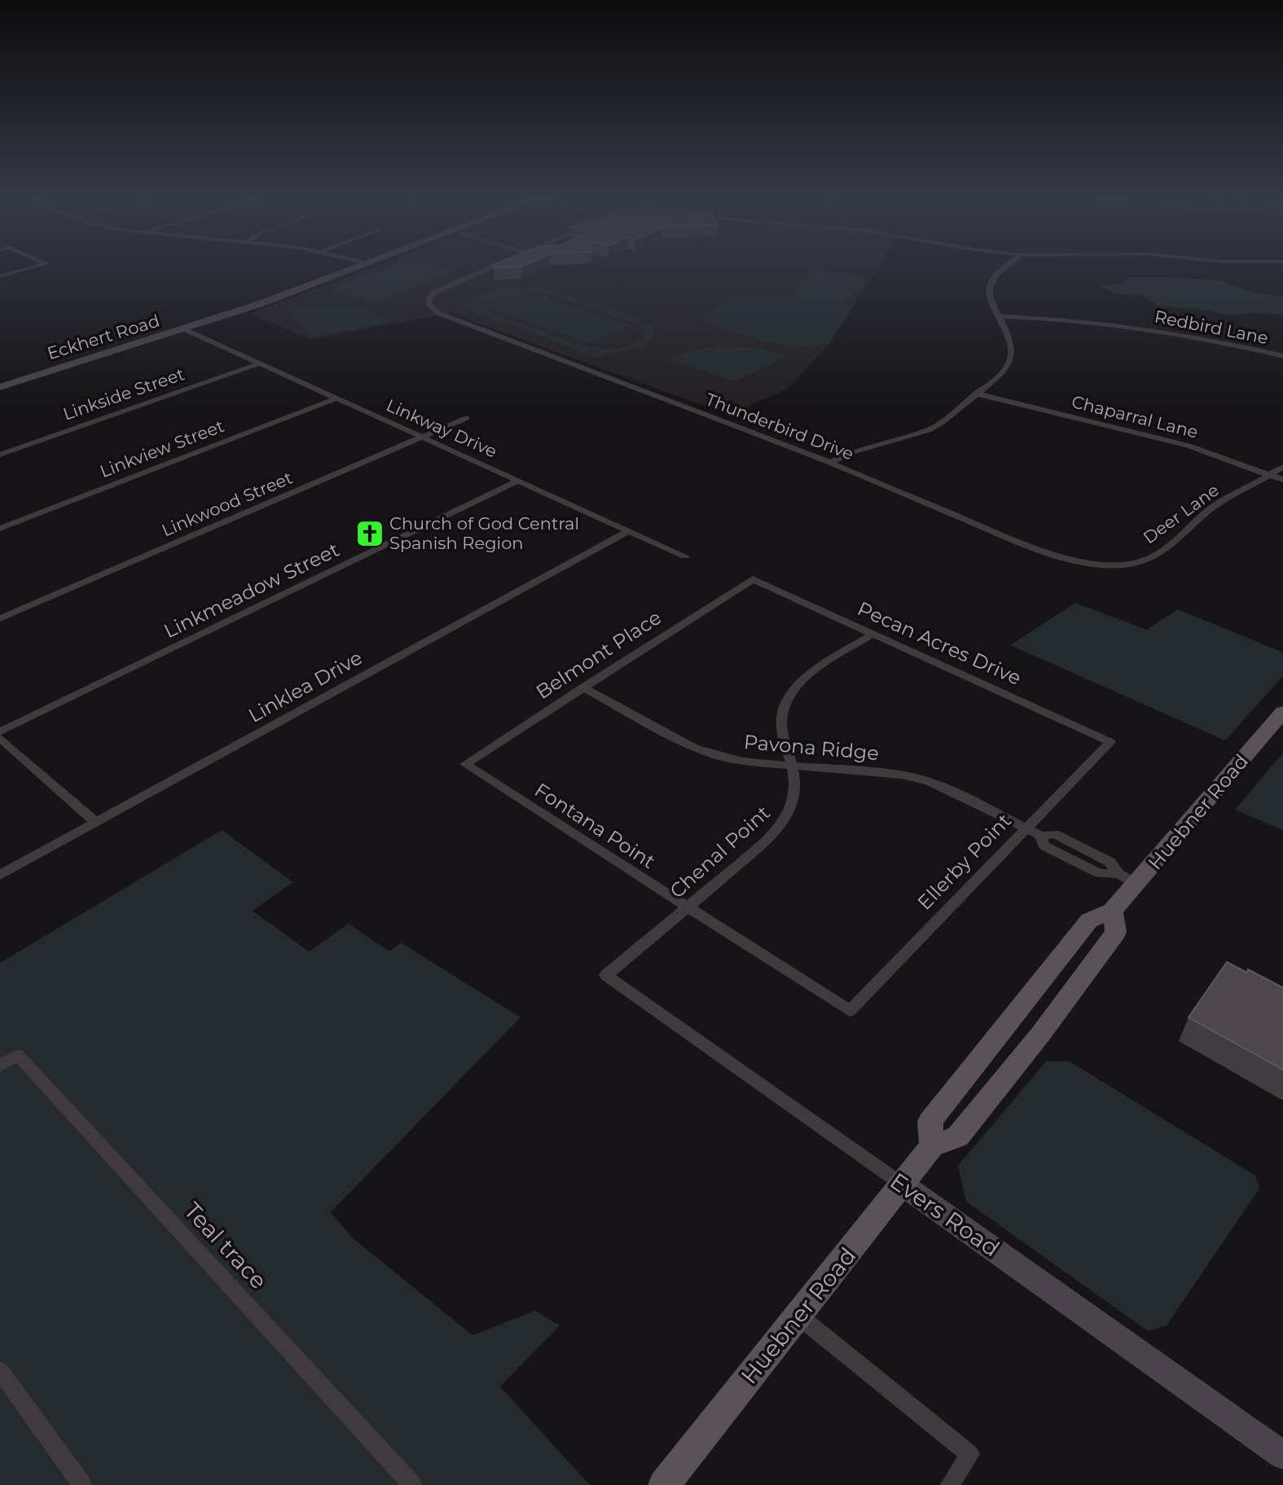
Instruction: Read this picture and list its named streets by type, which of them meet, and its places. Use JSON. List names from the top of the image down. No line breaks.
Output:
{"streets":{"main road":["Eckhert Road","Huebner Road","Evers Road"],"street":["Redbird Lane","Linkside Street","Chaparral Lane","Thunderbird Drive","Linkway Drive","Linkview Street","Linkwood Street","Deer Lane","Linkmeadow Street","Pecan Acres Drive","Belmont Place","Linklea Drive","Pavona Ridge","Fontana Point","Chenal Point","Ellerby Point","Teal trace"]},"crossings":[["Eckhert Road","Linkway Drive"],["Linkside Street","Linkway Drive"],["Chaparral Lane","Deer Lane"],["Thunderbird Drive","Deer Lane"],["Linkway Drive","Linkview Street"],["Linkway Drive","Linkwood Street"],["Linkway Drive","Linkmeadow Street"],["Linkway Drive","Linklea Drive"],["Pecan Acres Drive","Belmont Place"],["Pecan Acres Drive","Chenal Point"],["Pecan Acres Drive","Ellerby Point"],["Belmont Place","Pavona Ridge"],["Belmont Place","Fontana Point"],["Pavona Ridge","Huebner Road"],["Pavona Ridge","Chenal Point"],["Pavona Ridge","Ellerby Point"],["Huebner Road","Evers Road"],["Fontana Point","Chenal Point"],["Fontana Point","Ellerby Point"],["Chenal Point","Evers Road"]],"places":{"church":["Church of God Central Spanish Region"]}}
